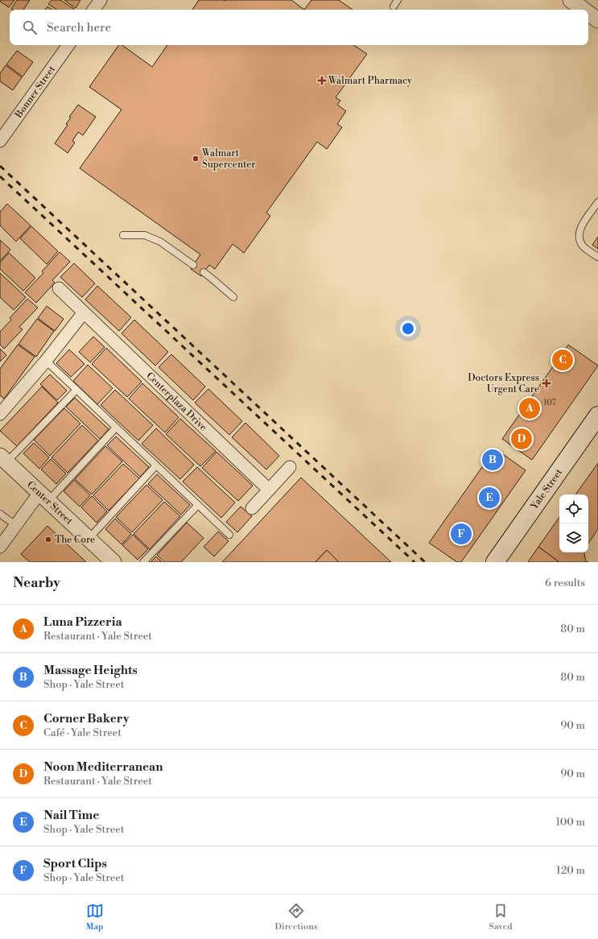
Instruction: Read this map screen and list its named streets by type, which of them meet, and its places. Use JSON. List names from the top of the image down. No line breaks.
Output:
{"streets":{"main road":["Yale Street"],"street":["Bonner Street","Centerplaza Drive","Center Street"]},"places":{"health":["Walmart Pharmacy","Doctors Express Urgent Care"],"other":["Walmart Supercenter","The Core"]},"house_numbers":["107"],"page":{"search":"Search here","pins":["C","A","D","B","E","F"],"heading":["Nearby","6 results"],"list":[{"mark":"A","name":"Luna Pizzeria","note":"Restaurant · Yale Street","value":"80 m"},{"mark":"B","name":"Massage Heights","note":"Shop · Yale Street","value":"80 m"},{"mark":"C","name":"Corner Bakery","note":"Café · Yale Street","value":"90 m"},{"mark":"D","name":"Noon Mediterranean","note":"Restaurant · Yale Street","value":"90 m"},{"mark":"E","name":"Nail Time","note":"Shop · Yale Street","value":"100 m"},{"mark":"F","name":"Sport Clips","note":"Shop · Yale Street","value":"120 m"}],"nav":["Map","Directions","Saved"]}}
